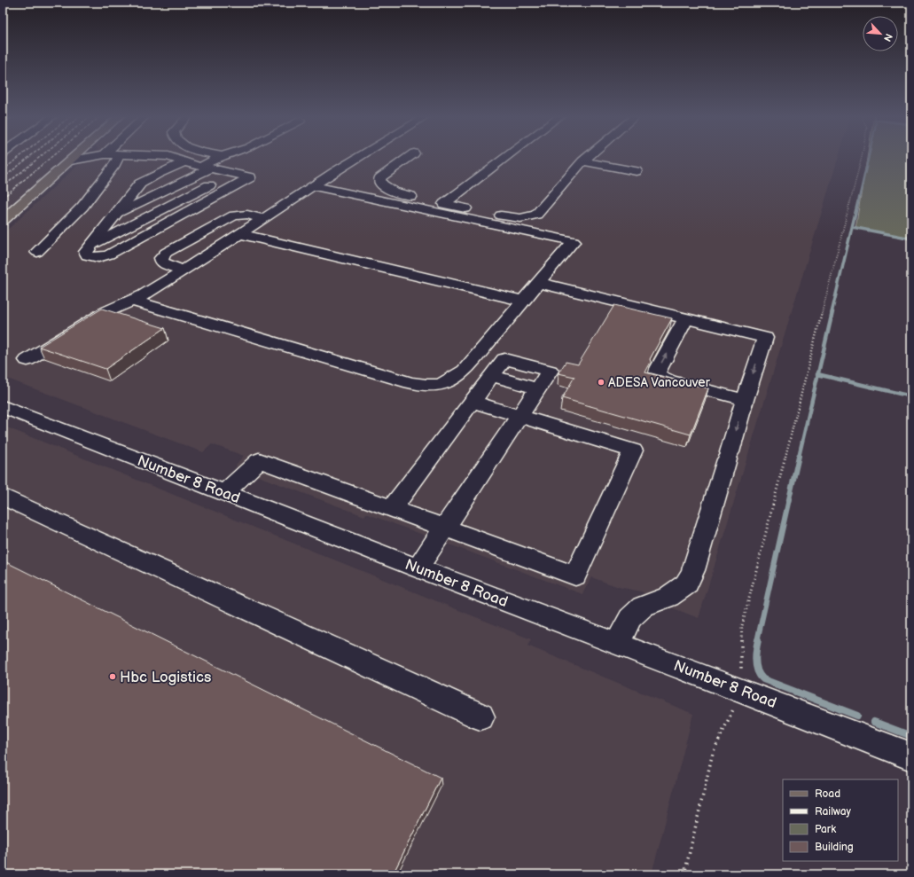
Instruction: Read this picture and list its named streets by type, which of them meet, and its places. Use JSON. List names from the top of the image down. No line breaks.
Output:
{"streets":{"street":["Number 8 Road"]},"places":["ADESA Vancouver","Hbc Logistics"],"legend":["Road","Railway","Park","Building"],"north":"bottom right"}
